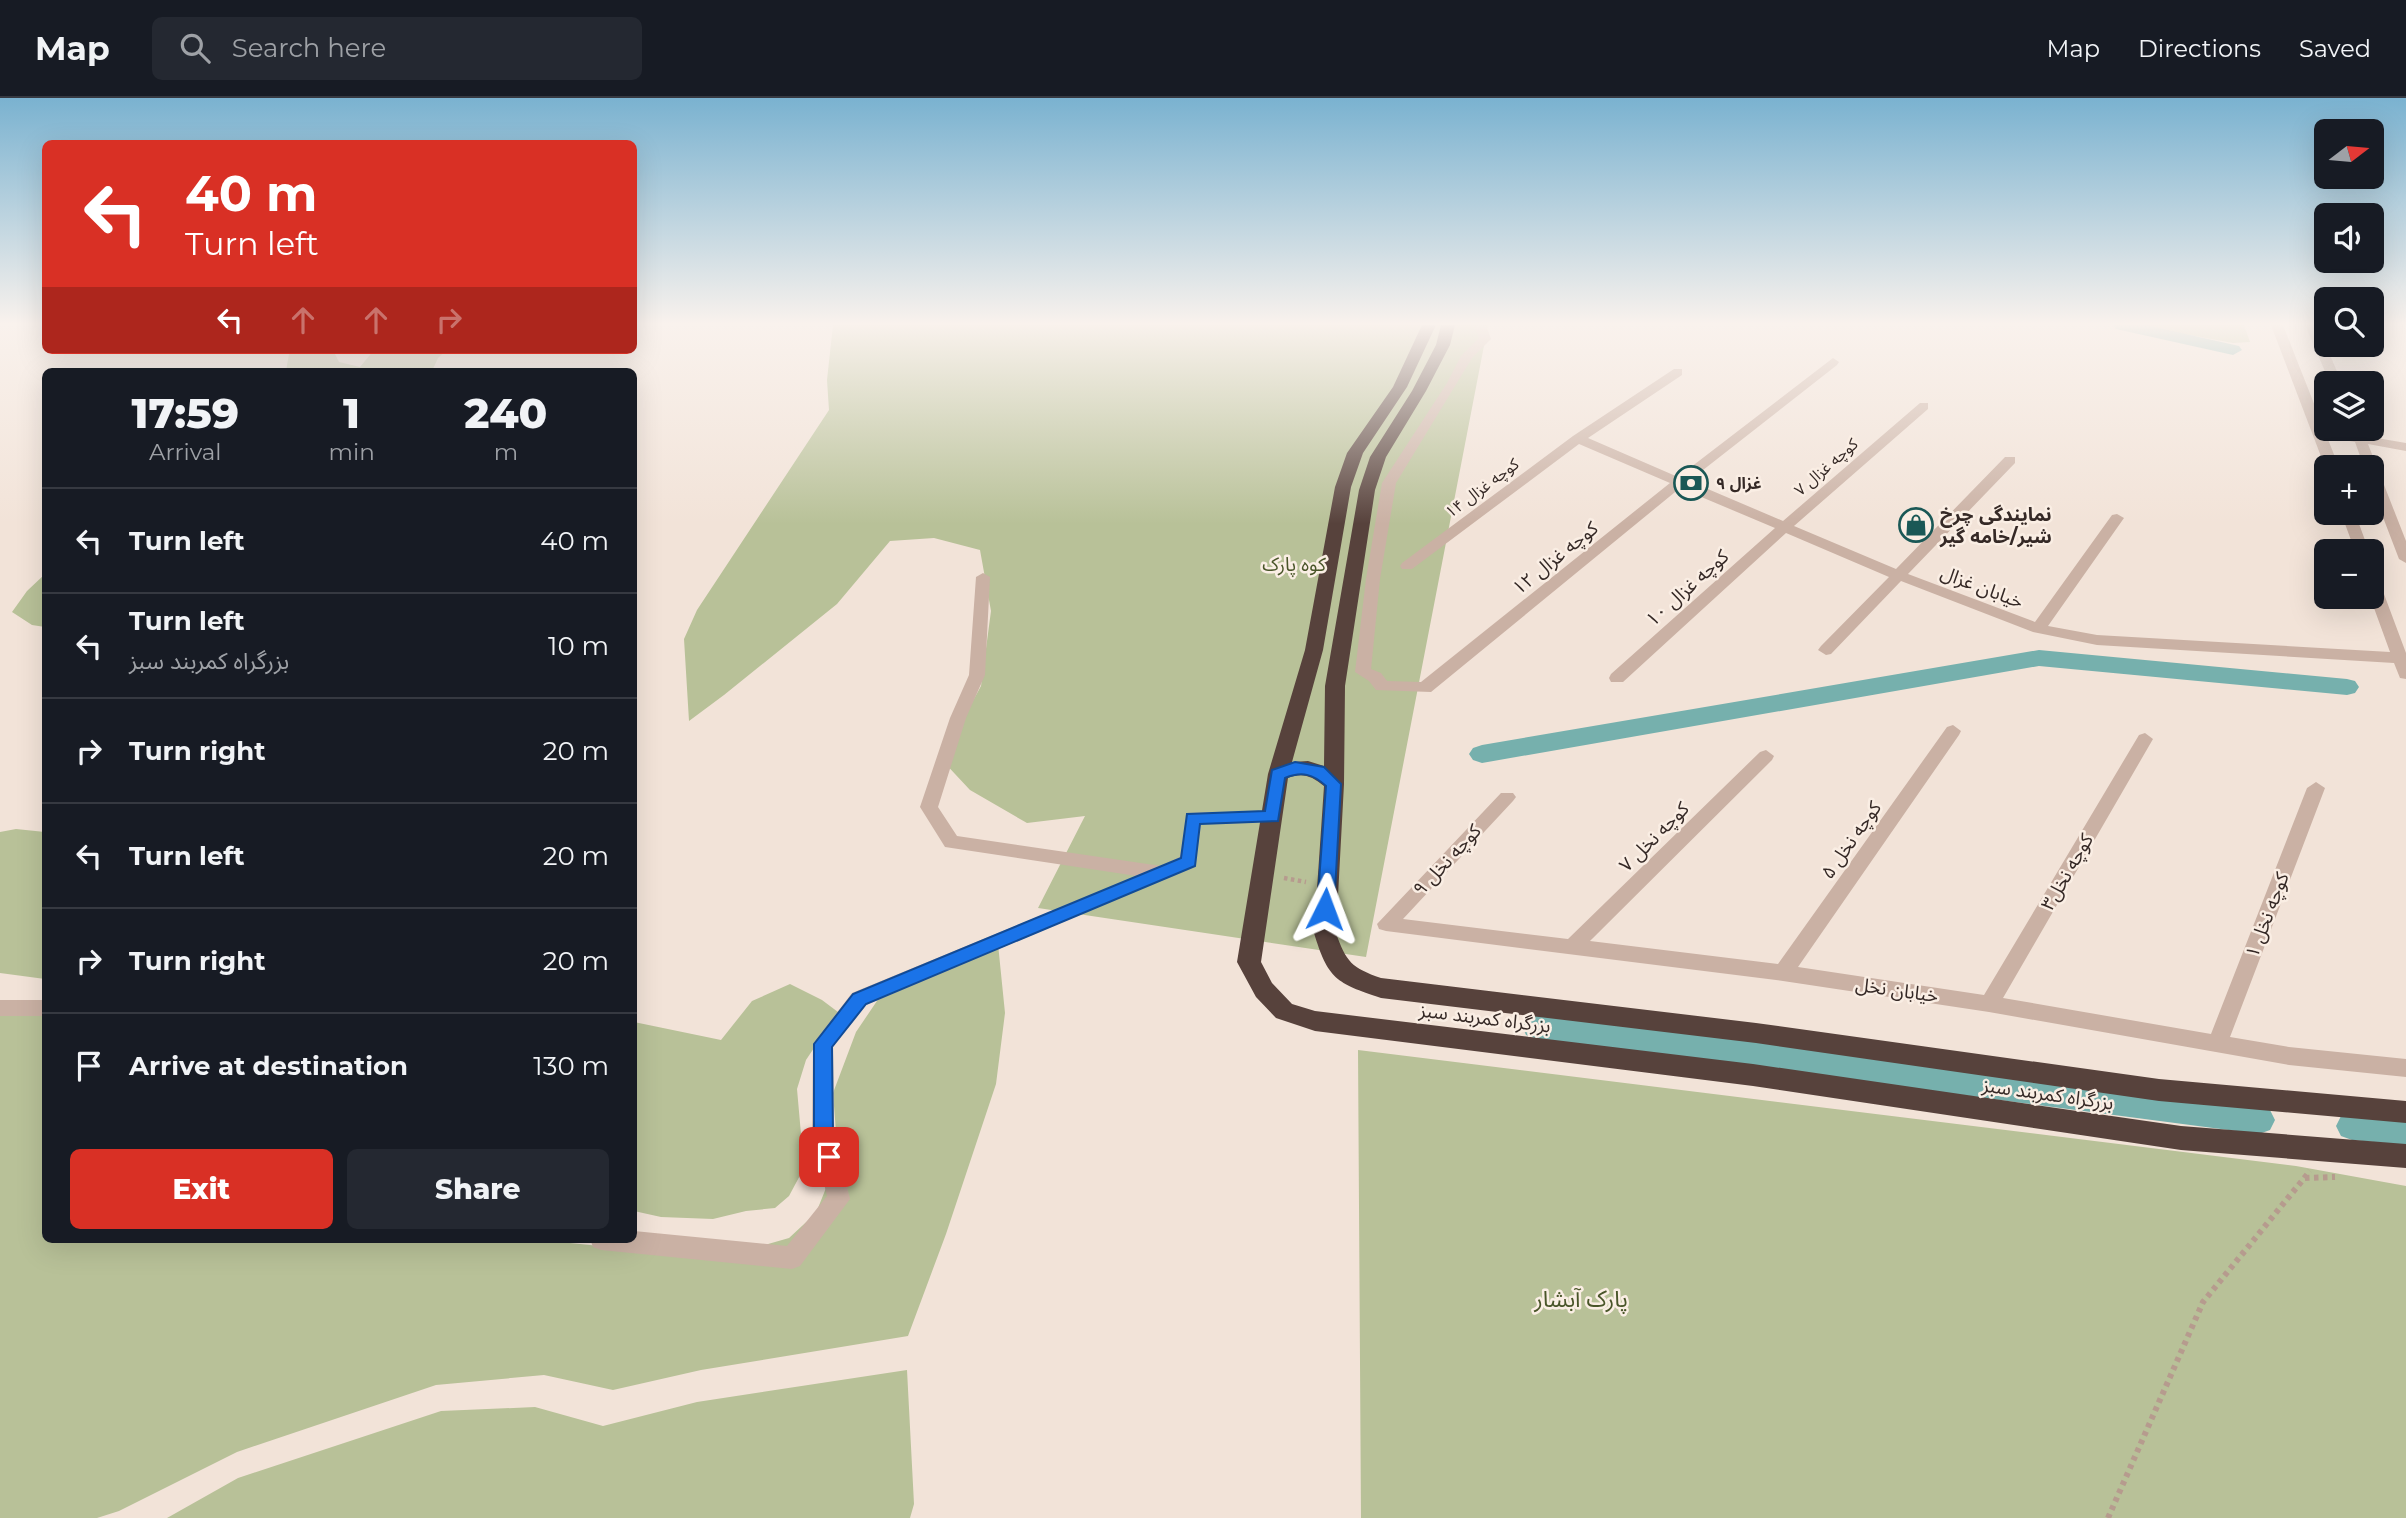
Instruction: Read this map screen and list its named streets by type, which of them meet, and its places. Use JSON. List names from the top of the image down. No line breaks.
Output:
{"streets":{"highway":["بزرگراه کمربند سبز"],"street":["کوچه غزال ۷","کوچه غزال ۱۴","کوچه غزال ۱۲","خیابان غزال","کوچه غزال ۱۰","کوچه نخل ۷","کوچه نخل ۵","کوچه نخل ۹","کوچه نخل۳","کوچه نخل ۱","خیابان نخل"]},"crossings":[["کوچه غزال ۷","خیابان غزال"],["کوچه غزال ۷","کوچه غزال ۱۰"],["کوچه غزال ۱۴","خیابان غزال"],["کوچه غزال ۱۲","خیابان غزال"],["خیابان غزال","کوچه غزال ۱۰"],["کوچه نخل ۷","خیابان نخل"],["کوچه نخل ۵","خیابان نخل"],["کوچه نخل ۹","خیابان نخل"],["کوچه نخل۳","خیابان نخل"],["کوچه نخل ۱","خیابان نخل"]],"parks":["کوه پارک","پارک آبشار"],"places":{"bank":["غزال ۹"],"shop":["نمایندگی چرخ شیر/خامه گیر"]},"north":"right","page":{"header":"Map","search":"Search here","nav":["Map","Directions","Saved"],"map_buttons":["+","−"],"turn":["40 m","Turn left"],"eta":["17:59","Arrival","1","min","240","m"],"list":[{"name":"Turn left","value":"40 m"},{"name":"Turn left","note":"بزرگراه کمربند سبز","value":"10 m"},{"name":"Turn right","value":"20 m"},{"name":"Turn left","value":"20 m"},{"name":"Turn right","value":"20 m"},{"name":"Arrive at destination","value":"130 m"}],"buttons":["Exit","Share"]}}
